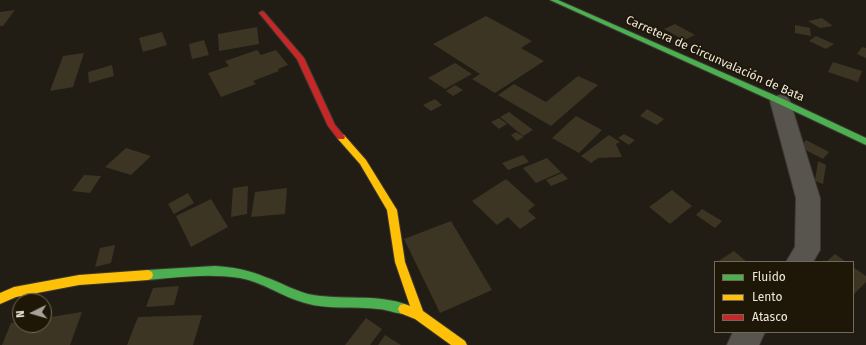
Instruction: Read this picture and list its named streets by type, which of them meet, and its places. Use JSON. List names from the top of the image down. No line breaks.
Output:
{"streets":{"street":["Carretera de Circunvalación de Bata"]},"legend":["Fluido","Lento","Atasco"],"north":"left"}
